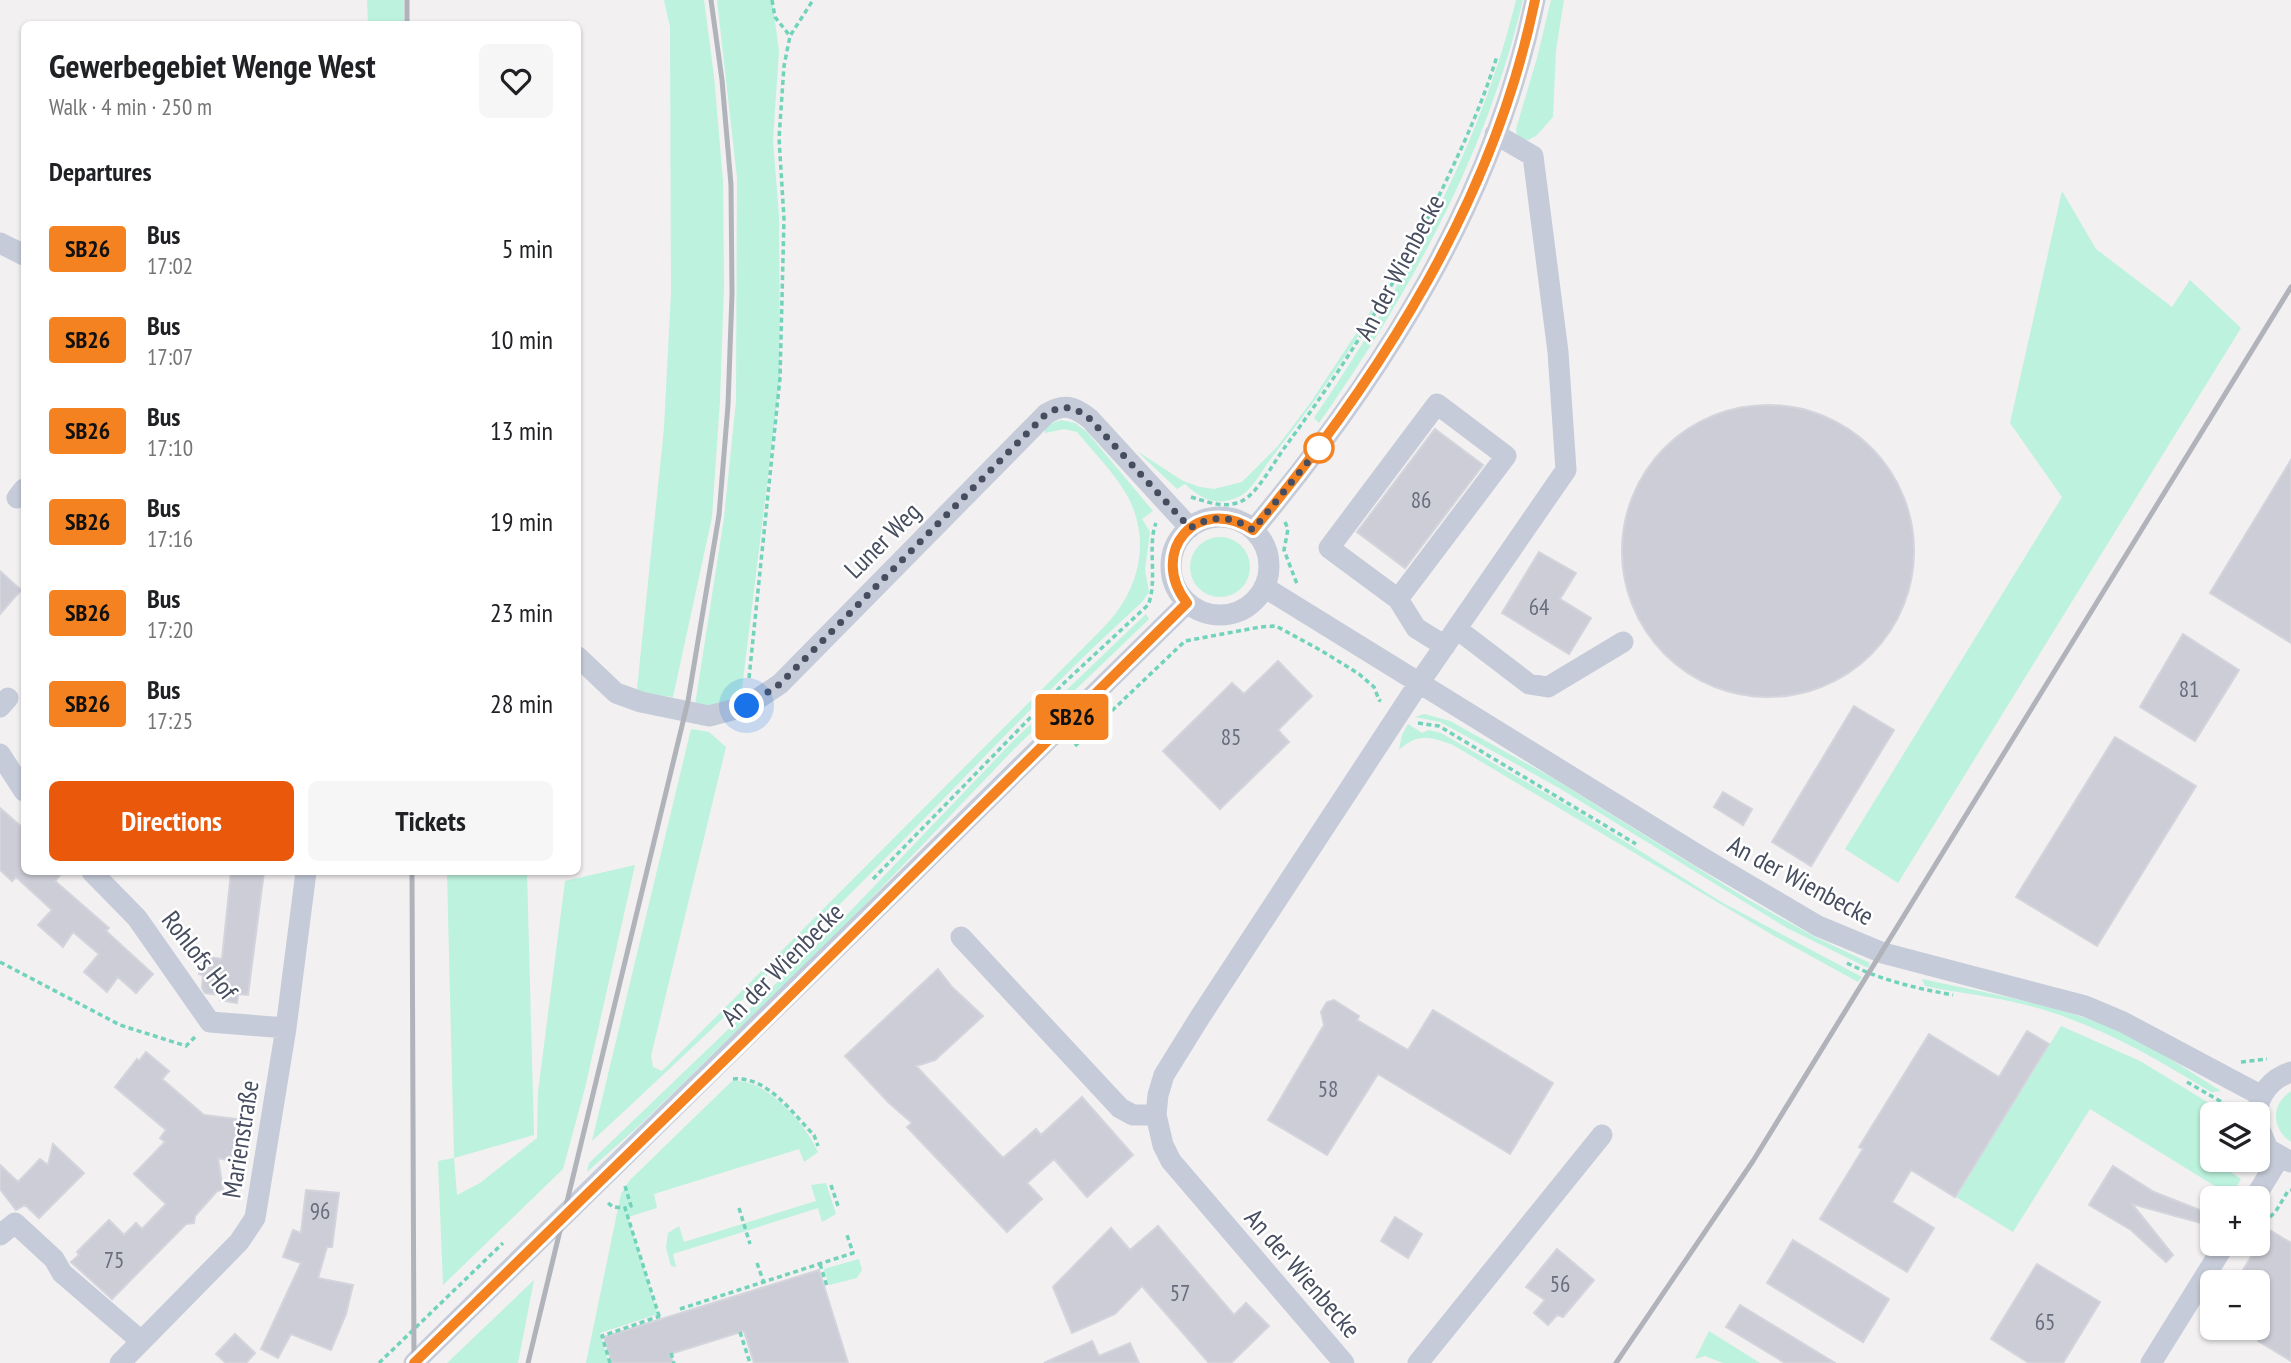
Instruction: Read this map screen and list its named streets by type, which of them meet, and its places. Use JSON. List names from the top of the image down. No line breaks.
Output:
{"streets":{"street":["An der Wienbecke","Luner Weg","Rohlofs Hof","Marienstraße"]},"crossings":[["An der Wienbecke","Luner Weg"],["Rohlofs Hof","Marienstraße"]],"lines":["bus line SB26"],"house_numbers":["86","64","81","85","58","96","75","56","57","65"],"page":{"on_map":"SB26","heading":[["Gewerbegebiet Wenge West","Walk · 4 min · 250 m"],"Departures"],"list":[{"mark":"SB26","name":"Bus","note":"17:02","value":"5 min"},{"mark":"SB26","name":"Bus","note":"17:07","value":"10 min"},{"mark":"SB26","name":"Bus","note":"17:10","value":"13 min"},{"mark":"SB26","name":"Bus","note":"17:16","value":"19 min"},{"mark":"SB26","name":"Bus","note":"17:20","value":"23 min"},{"mark":"SB26","name":"Bus","note":"17:25","value":"28 min"}],"buttons":["Directions","Tickets"],"map_buttons":["+","−"]}}
